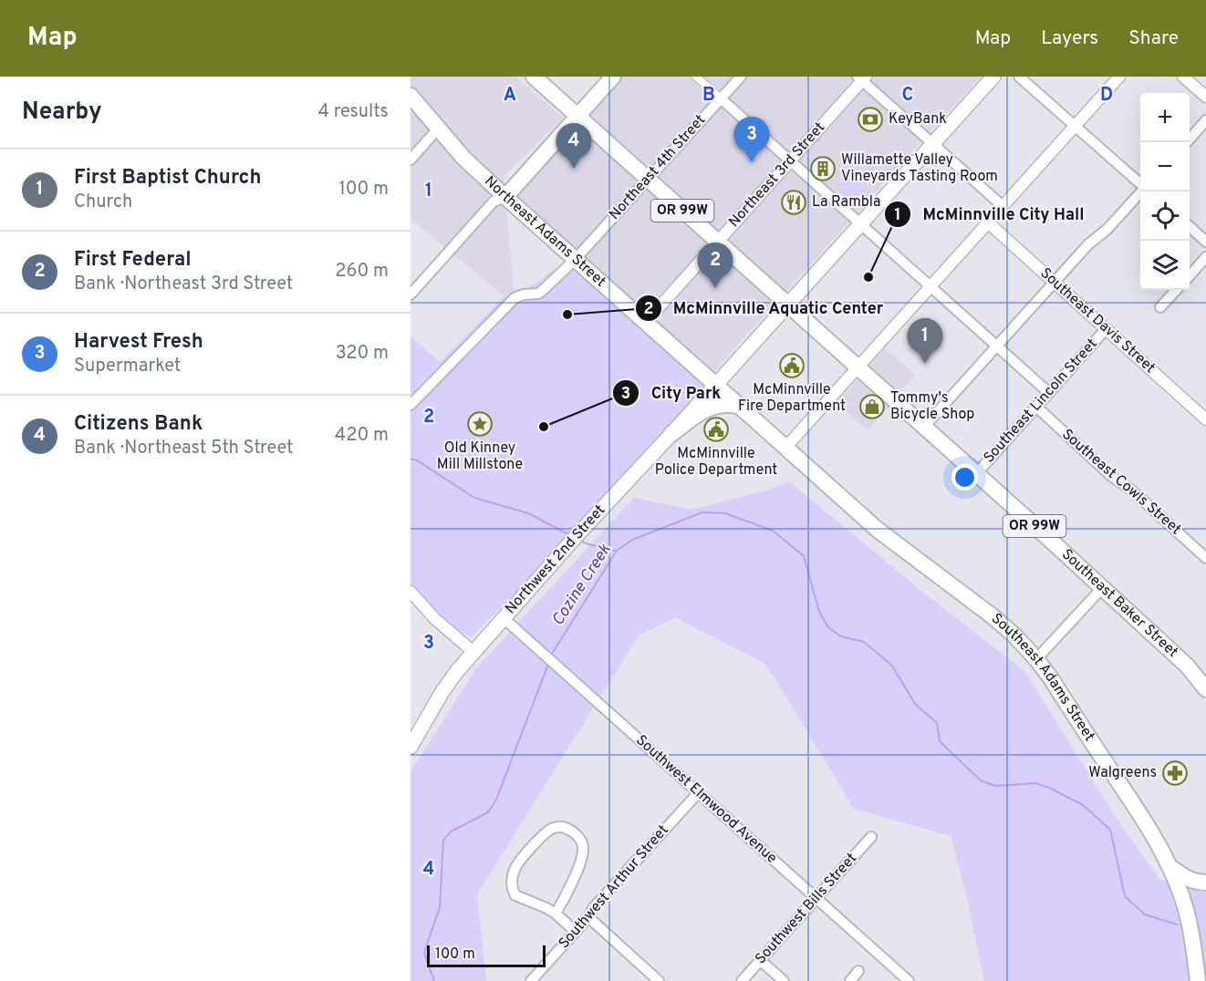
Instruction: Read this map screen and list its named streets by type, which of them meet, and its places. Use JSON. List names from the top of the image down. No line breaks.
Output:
{"streets":{"main road":["OR 99W","Northeast Adams Street","Northwest 2nd Street","Southeast Baker Street","Southeast Adams Street"],"street":["Northeast 4th Street","Northeast 3rd Street","Southeast Davis Street","Southeast Lincoln Street","Southeast Cowls Street","Southwest Elmwood Avenue","Southwest Arthur Street","Southwest Bills Street"]},"crossings":[["Northeast 4th Street","OR 99W"],["Northeast 4th Street","Northeast Adams Street"],["Northeast 3rd Street","OR 99W"],["Northeast 3rd Street","Northeast Adams Street"],["OR 99W","Northwest 2nd Street"],["OR 99W","Southeast Baker Street"],["Northeast Adams Street","Northwest 2nd Street"],["Northeast Adams Street","Southeast Adams Street"],["Southeast Davis Street","Southeast Lincoln Street"],["Southeast Lincoln Street","Southeast Cowls Street"],["Southeast Lincoln Street","Southeast Baker Street"],["Northwest 2nd Street","Southwest Elmwood Avenue"],["Southwest Elmwood Avenue","Southwest Arthur Street"],["Southwest Elmwood Avenue","Southwest Bills Street"]],"water":["Cozine Creek"],"places":{"bank":["KeyBank"],"building":["Willamette Valley Vineyards Tasting Room"],"restaurant":["La Rambla"],"other":["McMinnville City Hall","McMinnville Aquatic Center","City Park"],"public building":["McMinnville Fire Department","McMinnville Police Department"],"shop":["Tommy's Bicycle Shop"],"place":["Old Kinney Mill Millstone"],"pharmacy":["Walgreens"]},"scale_bar":"100 m","page":{"header":"Map","nav":["Map","Layers","Share"],"heading":["Nearby","4 results"],"map_buttons":["+","−"],"pins":["3","4","2","1"],"list":[{"mark":"1","name":"First Baptist Church","note":"Church","value":"100 m"},{"mark":"2","name":"First Federal","note":"Bank · Northeast 3rd Street","value":"260 m"},{"mark":"3","name":"Harvest Fresh","note":"Supermarket","value":"320 m"},{"mark":"4","name":"Citizens Bank","note":"Bank · Northeast 5th Street","value":"420 m"}],"scale":"100 m"},"grid":{"columns":["A","B","C","D"],"rows":["1","2","3","4"]}}
